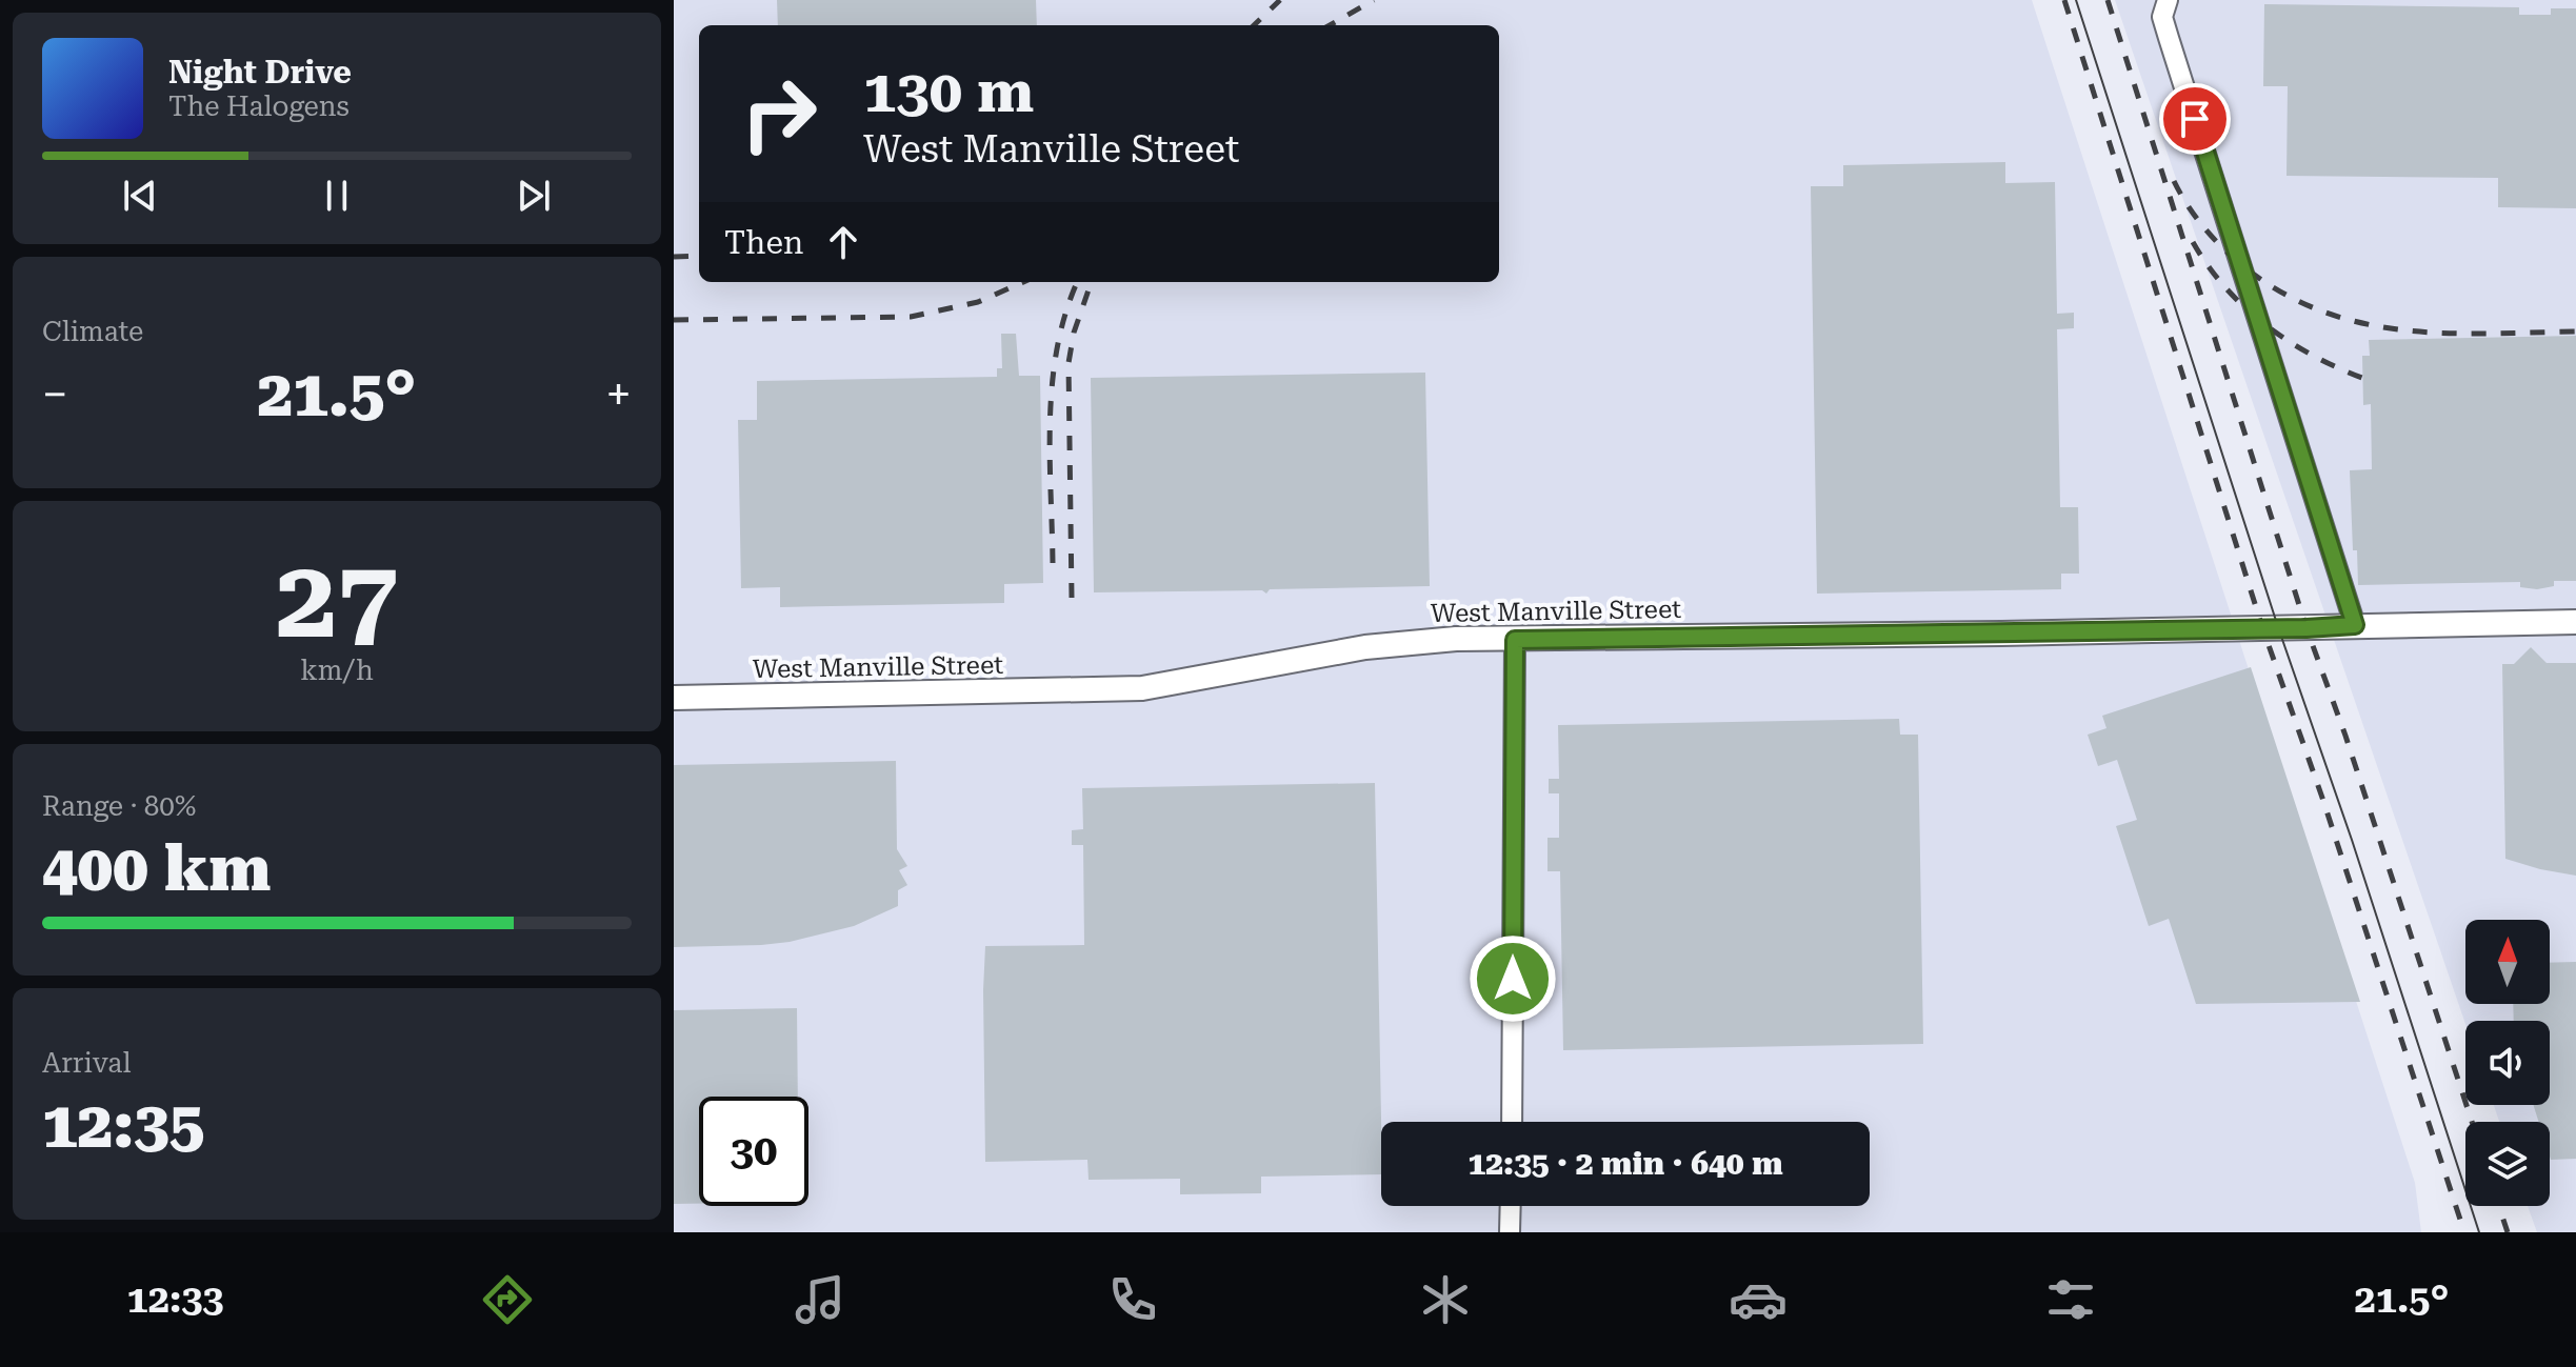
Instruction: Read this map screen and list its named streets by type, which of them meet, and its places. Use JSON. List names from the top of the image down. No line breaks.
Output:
{"streets":{"street":["West Manville Street"]},"north":"top","page":{"turn":["130 m","West Manville Street"],"song":["Night Drive","The Halogens"],"then":"Then","tile":["Climate",["27","km/h"],["Range · 80%","400 km"],["Arrival","12:35"]],"heat":["−","21.5°","+"],"limit":"30","trip":"12:35 · 2 min · 640 m","tabs":["12:33","21.5°"]}}
